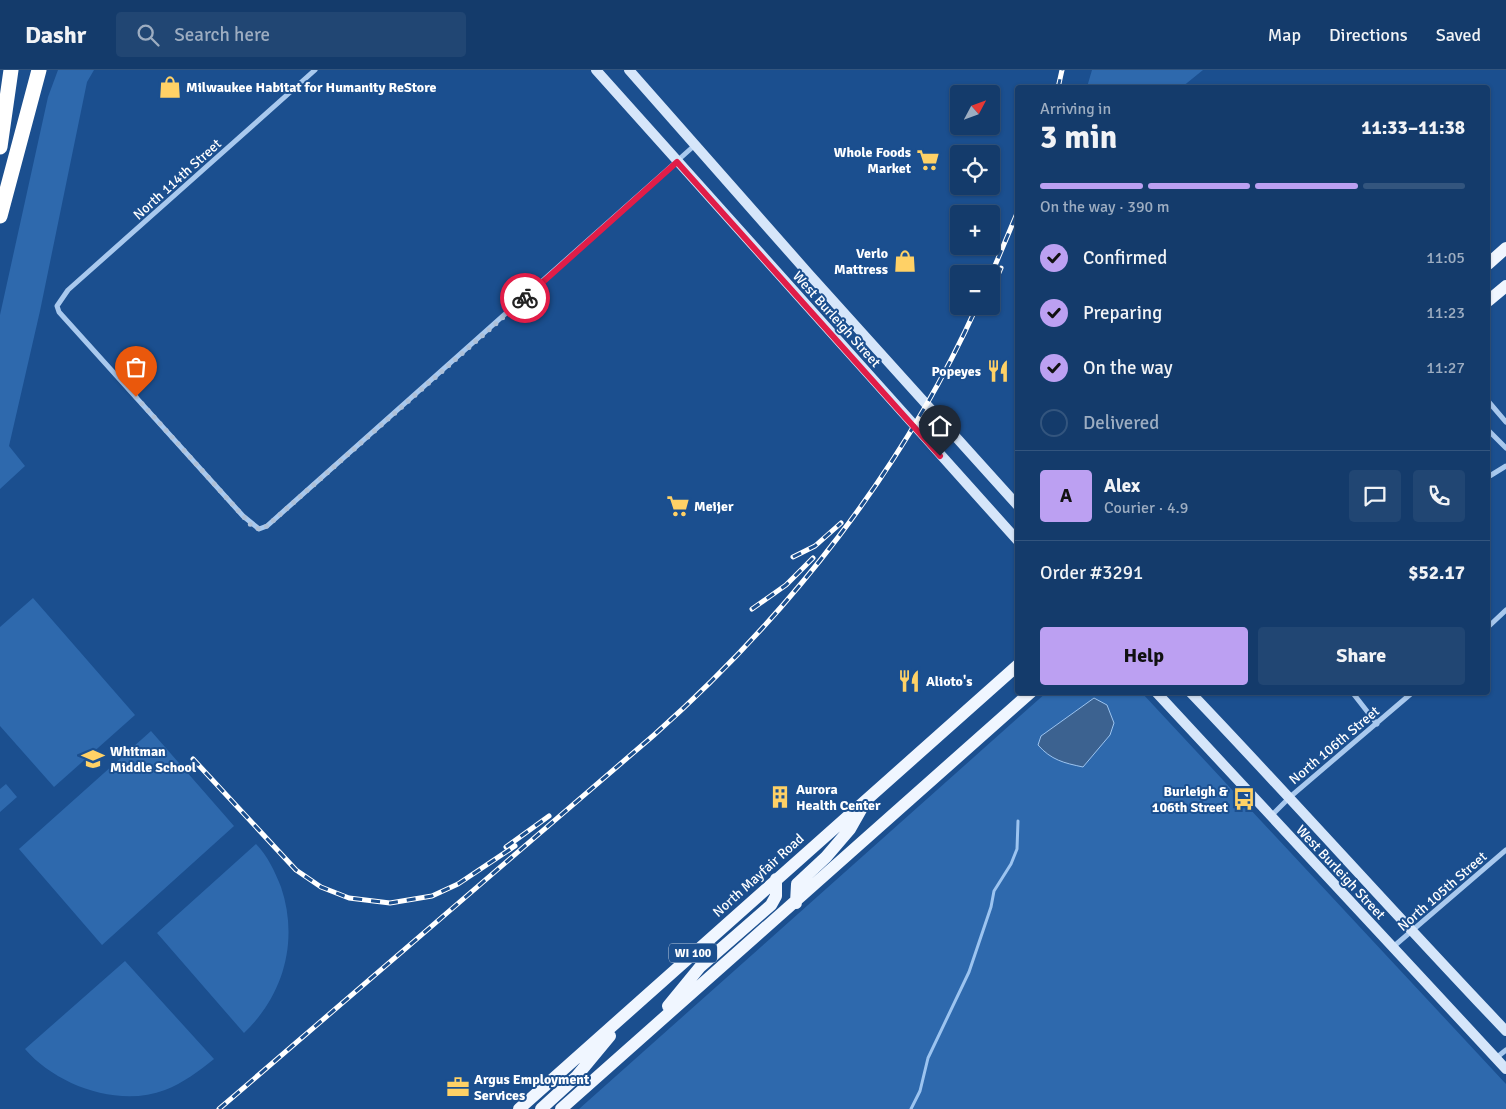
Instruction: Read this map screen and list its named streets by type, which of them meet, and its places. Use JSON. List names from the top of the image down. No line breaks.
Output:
{"streets":{"main road":["West Burleigh Street","North Mayfair Road","WI 100"],"street":["North 114th Street","North 106th Street","North 105th Street"]},"crossings":[["North 114th Street","West Burleigh Street"],["West Burleigh Street","North 106th Street"],["West Burleigh Street","North 105th Street"]],"places":{"shop":["Milwaukee Habitat for Humanity ReStore","Verlo Mattress"],"supermarket":["Whole Foods Market","Meijer"],"restaurant":["Popeyes","Alioto's"],"school or university":["Whitman Middle School"],"building":["Aurora Health Center"],"bus stop":["Burleigh & 106th Street"],"office":["Argus Employment Services"]},"north":"top right","page":{"header":"Dashr","search":"Search here","nav":["Map","Directions","Saved"],"map_buttons":["+","−"],"heading":["3 min","Arriving in","11:33–11:38"],"panel":["Alex","Courier · 4.9","Order #3291","$52.17"],"bar":"On the way · 390 m","list":[["Confirmed","11:05"],["Preparing","11:23"],["On the way","11:27"],"Delivered"],"round":"A","buttons":["Help","Share"]}}
